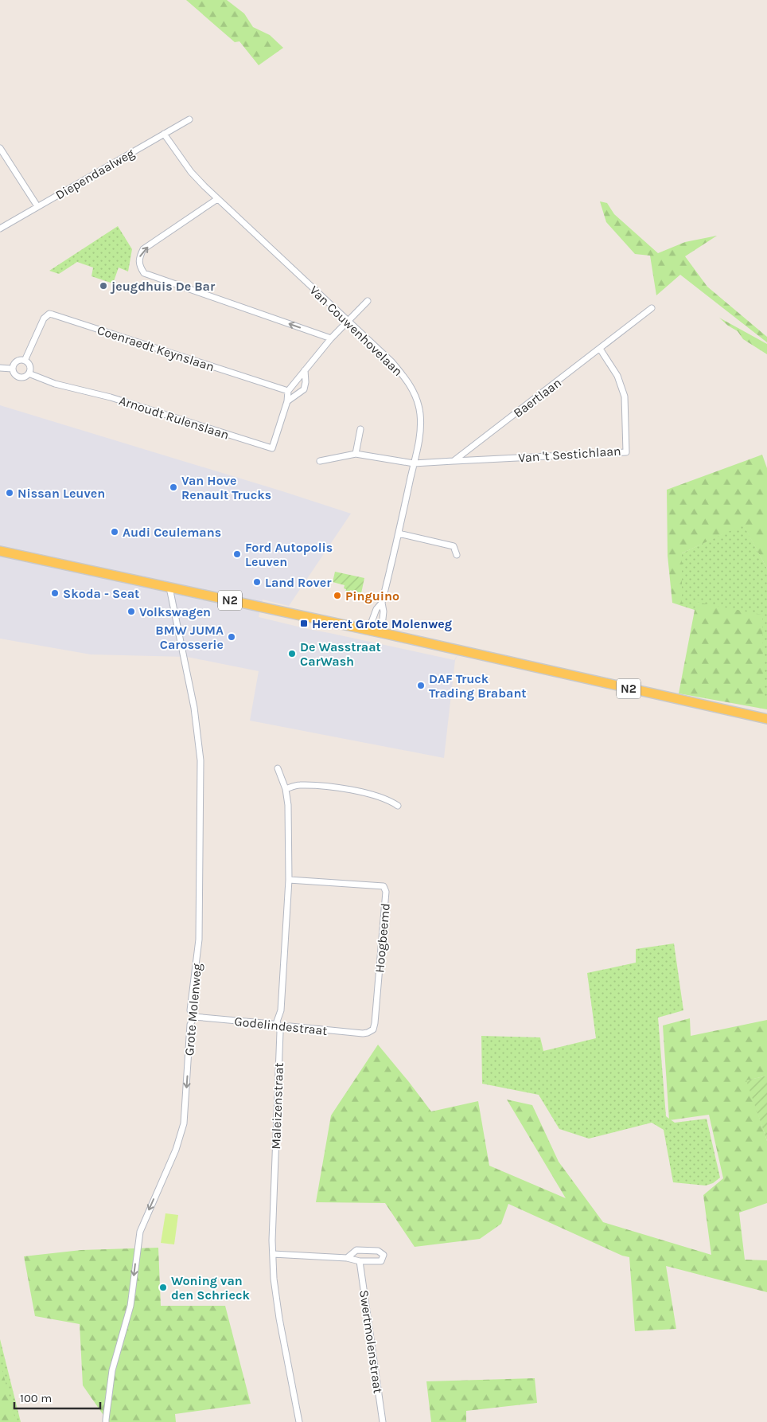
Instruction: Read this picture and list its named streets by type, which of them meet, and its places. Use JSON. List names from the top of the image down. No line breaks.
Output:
{"streets":{"main road":["N2"],"street":["Diependaalweg","Van Couwenhovelaan","Coenraedt Keynslaan","Baertlaan","Arnoudt Rulenslaan","Van 't Sestichlaan","Hoogbeemd","Grote Molenweg","Godelindestraat","Maleizenstraat","Swertmolenstraat"]},"crossings":[["Diependaalweg","Van Couwenhovelaan"],["Van Couwenhovelaan","N2"],["Coenraedt Keynslaan","Arnoudt Rulenslaan"],["Baertlaan","Van 't Sestichlaan"],["N2","Grote Molenweg"],["Hoogbeemd","Godelindestraat"],["Hoogbeemd","Maleizenstraat"],["Grote Molenweg","Godelindestraat"],["Godelindestraat","Maleizenstraat"]],"one_way":["Grote Molenweg"],"places":{"other":["jeugdhuis De Bar","Van Hove Renault Trucks","Nissan Leuven","Audi Ceulemans","Ford Autopolis Leuven","Land Rover","Skoda - Seat","Pinguino","Volkswagen","BMW JUMA Carosserie","De Wasstraat CarWash","DAF Truck Trading Brabant","Woning van den Schrieck"],"transit":["Herent Grote Molenweg"]},"scale_bar":"100 m"}
